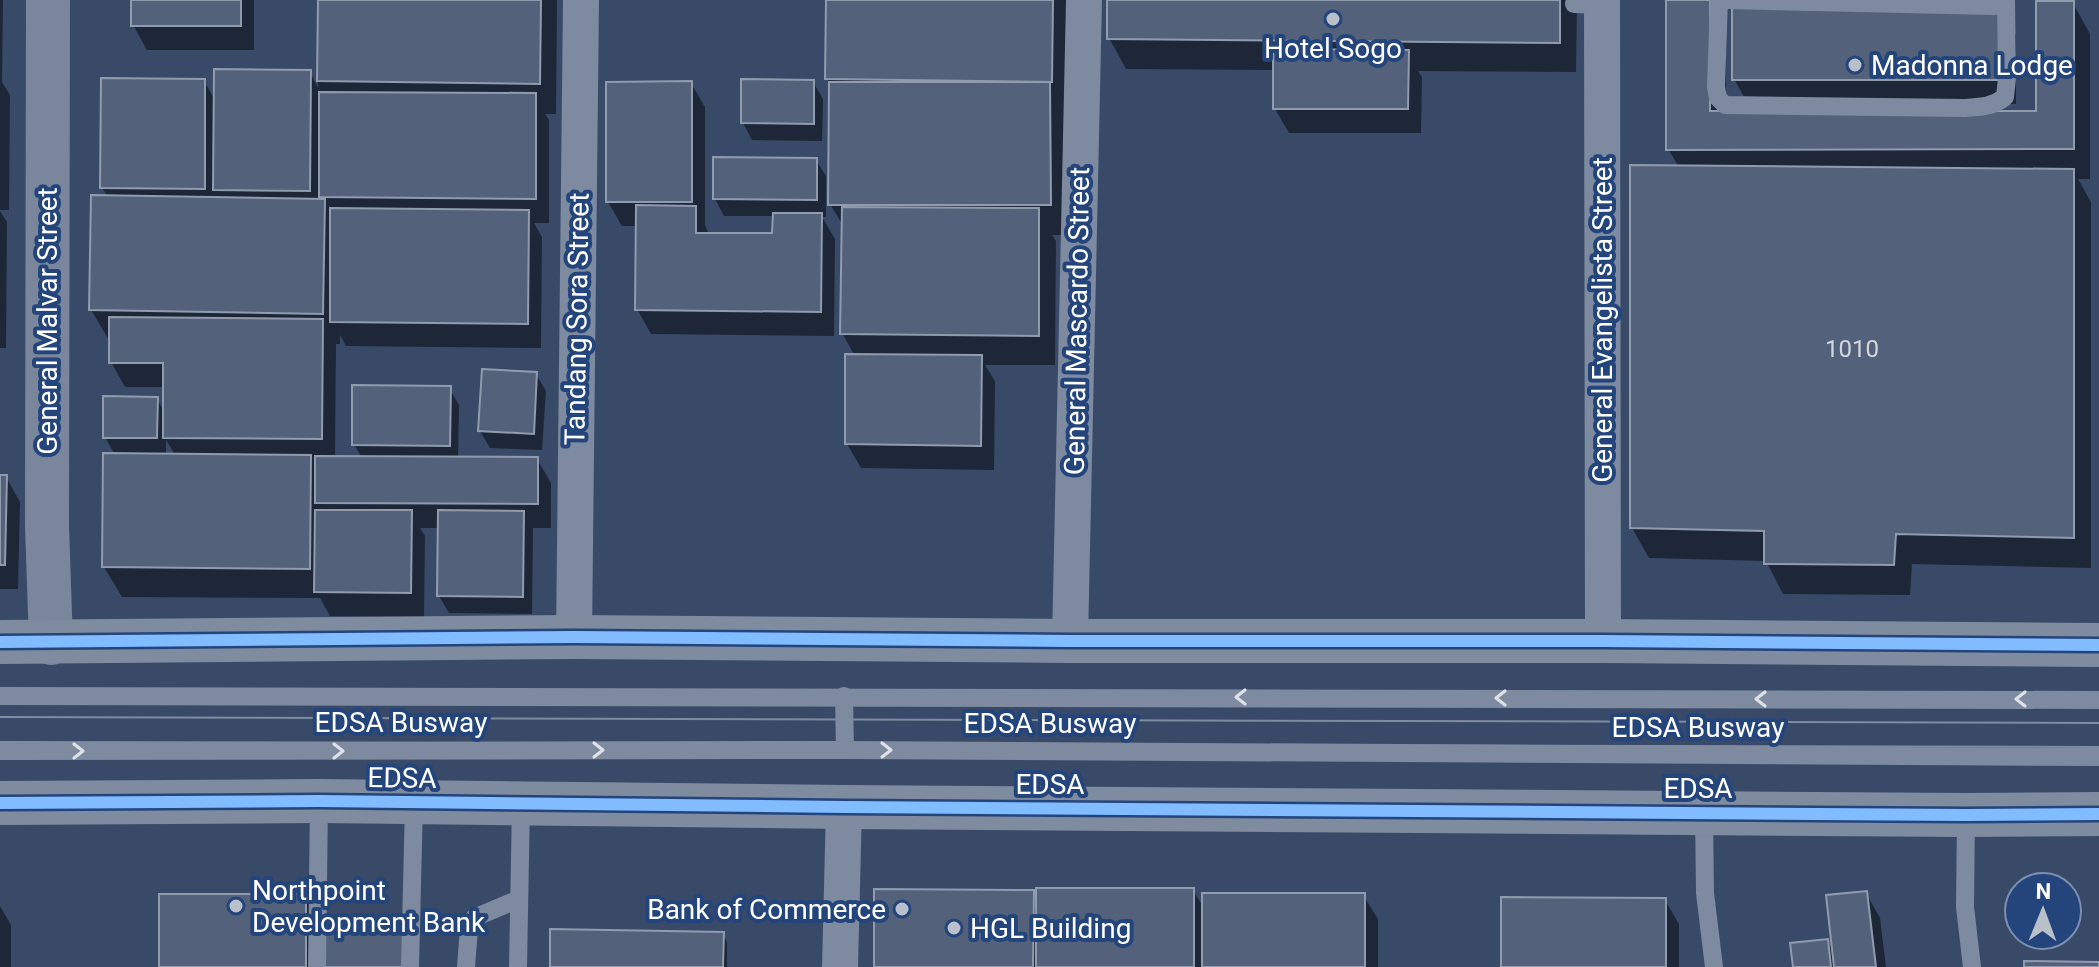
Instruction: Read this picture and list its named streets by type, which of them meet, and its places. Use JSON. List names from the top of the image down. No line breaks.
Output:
{"streets":{"highway":["EDSA"],"street":["Tandang Sora Street","General Evangelista Street","General Malvar Street","General Mascardo Street"],"lane":["EDSA Busway"]},"places":["Hotel Sogo","Madonna Lodge","Northpoint Development Bank","Bank of Commerce","HGL Building"],"house_numbers":["1010"],"north":"top"}
